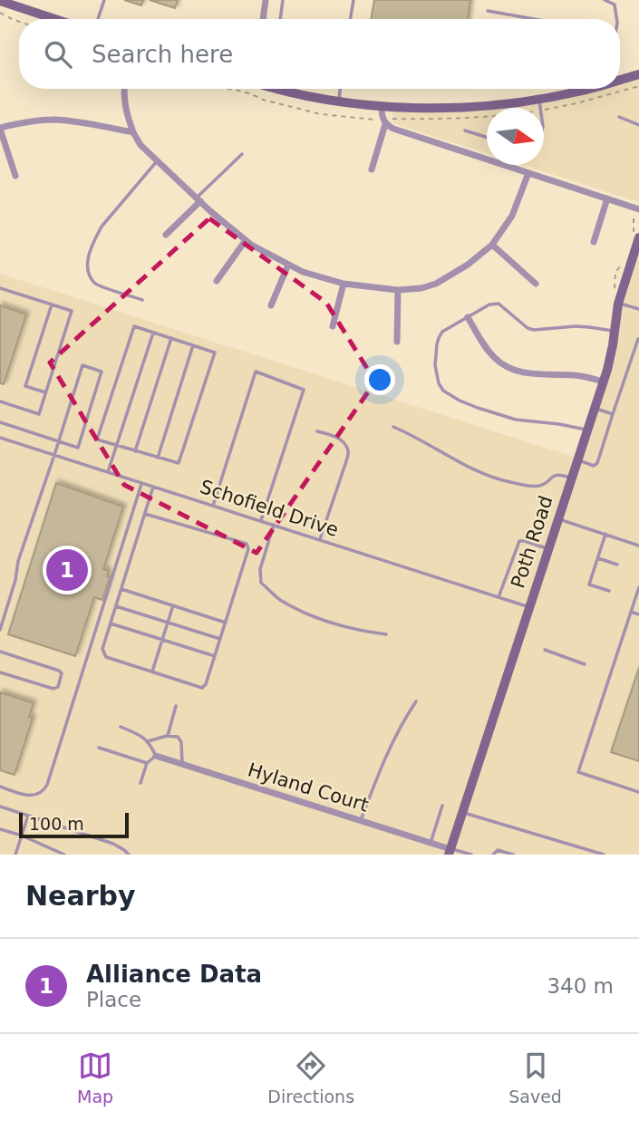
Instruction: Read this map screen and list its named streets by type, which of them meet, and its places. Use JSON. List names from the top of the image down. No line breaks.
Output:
{"streets":{"street":["Poth Road","Hyland Court"],"lane":["Schofield Drive"]},"crossings":[["Schofield Drive","Poth Road"],["Poth Road","Hyland Court"]],"scale_bar":"100 m","north":"right","page":{"search":"Search here","pins":"1","scale":"100 m","heading":"Nearby","list":[{"mark":"1","name":"Alliance Data","note":"Place","value":"340 m"}],"nav":["Map","Directions","Saved"]}}
